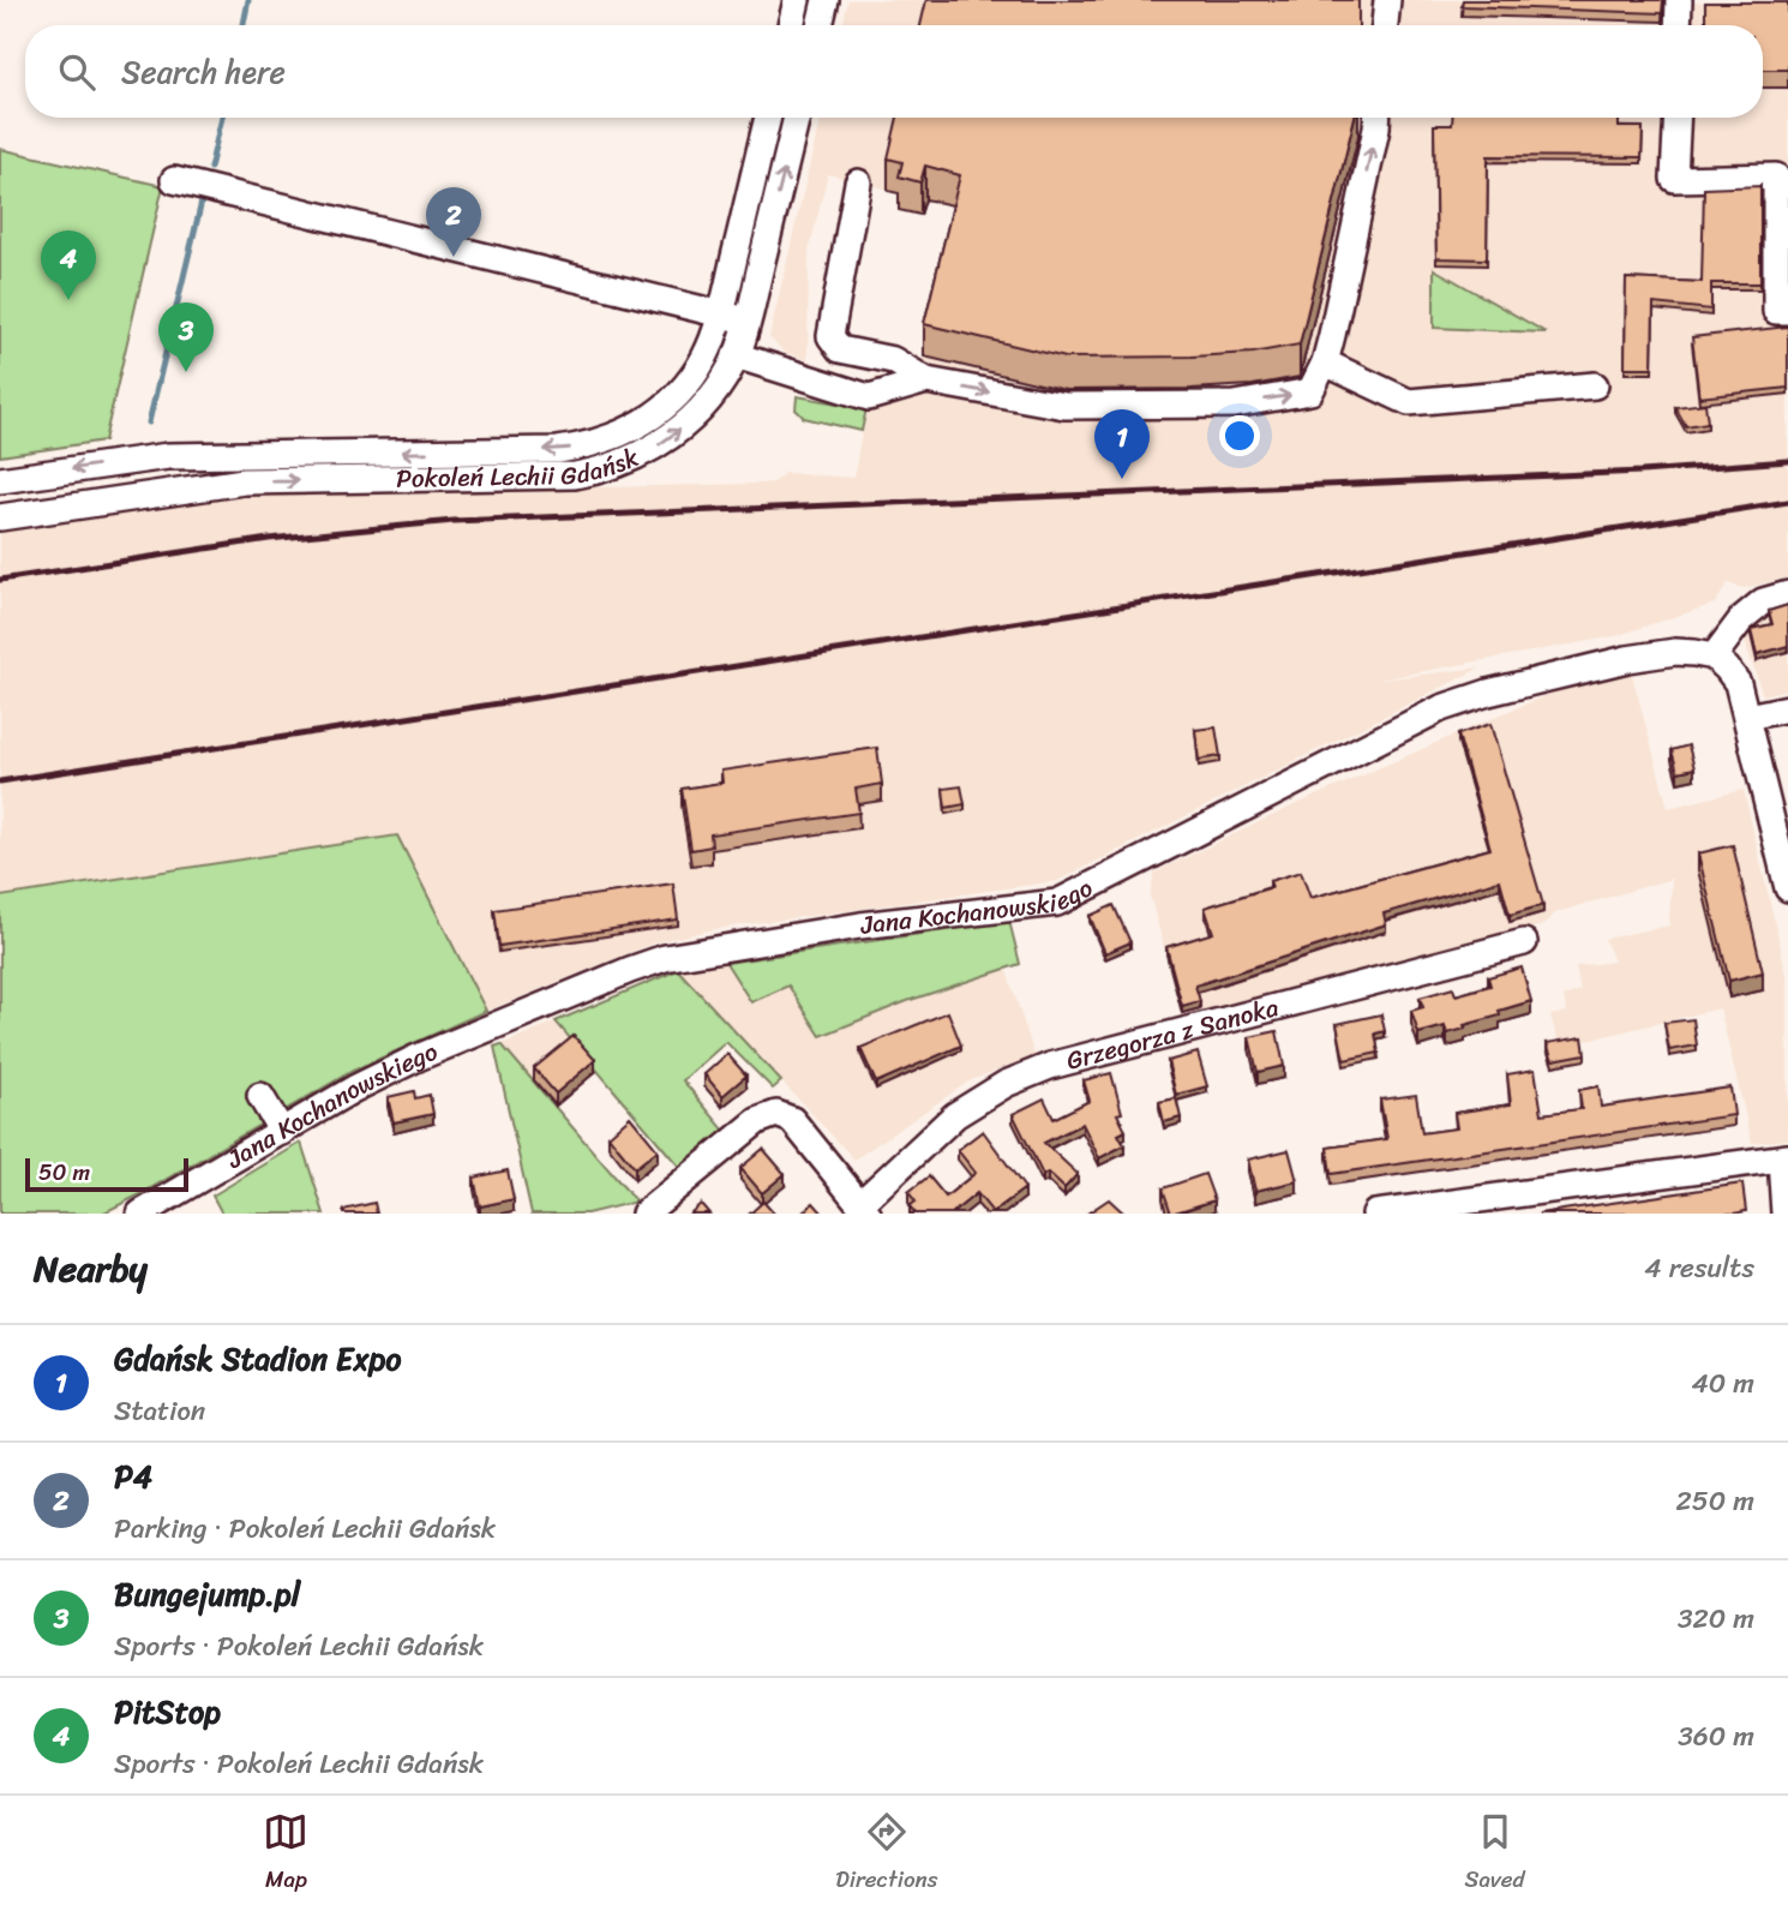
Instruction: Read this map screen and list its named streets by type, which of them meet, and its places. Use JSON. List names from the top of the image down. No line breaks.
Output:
{"streets":{"street":["Pokoleń Lechii Gdańsk","Jana Kochanowskiego","Grzegorza z Sanoka"]},"scale_bar":"50 m","page":{"search":"Search here","pins":["2","4","3","1"],"scale":"50 m","heading":["Nearby","4 results"],"list":[{"mark":"1","name":"Gdańsk Stadion Expo","note":"Station","value":"40 m"},{"mark":"2","name":"P4","note":"Parking · Pokoleń Lechii Gdańsk","value":"250 m"},{"mark":"3","name":"Bungejump.pl","note":"Sports · Pokoleń Lechii Gdańsk","value":"320 m"},{"mark":"4","name":"PitStop","note":"Sports · Pokoleń Lechii Gdańsk","value":"360 m"}],"nav":["Map","Directions","Saved"]}}
